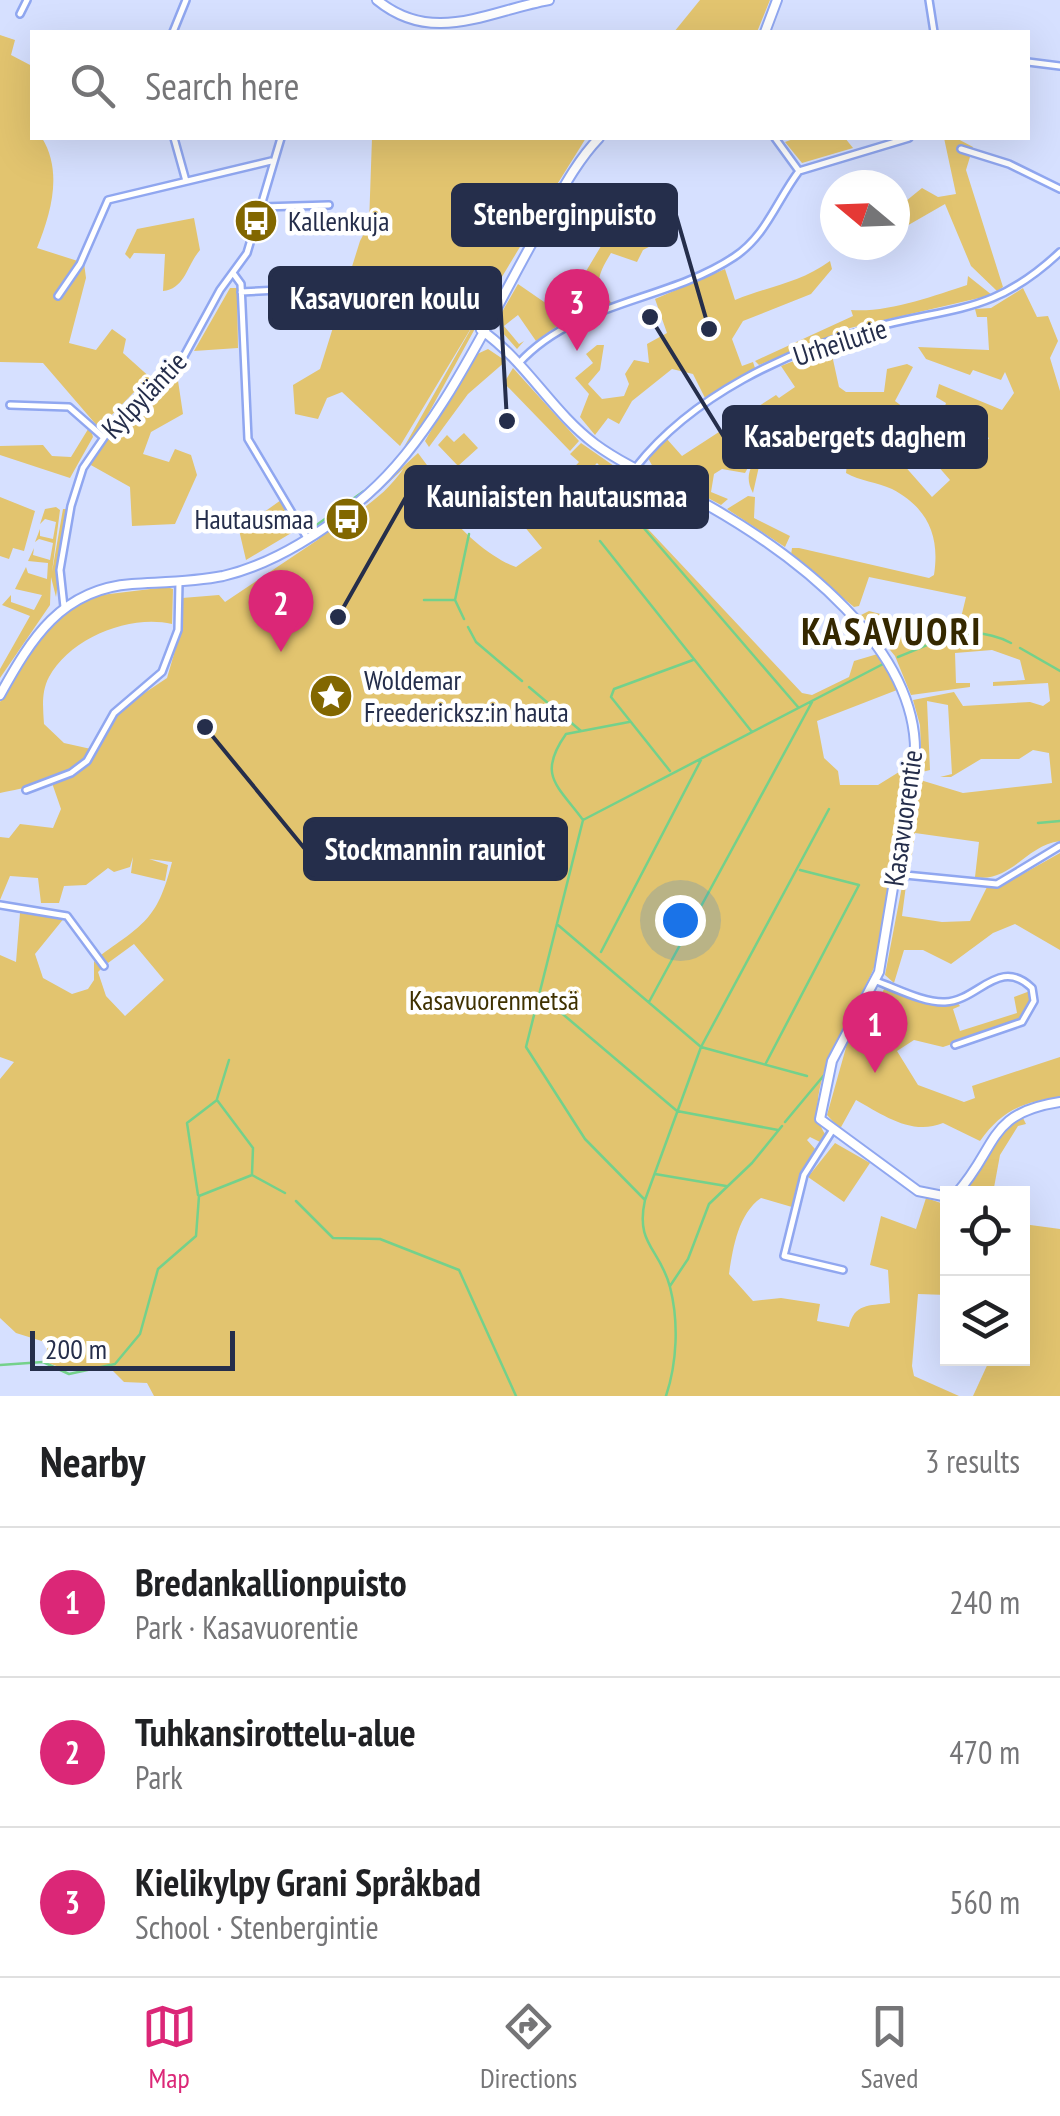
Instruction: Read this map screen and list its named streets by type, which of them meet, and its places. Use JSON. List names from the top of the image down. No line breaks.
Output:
{"streets":{"street":["Urheilutie","Kylpyläntie","Kasavuorentie"]},"crossings":[["Urheilutie","Kasavuorentie"]],"districts":["KASAVUORI"],"parks":["Kasavuorenmetsä"],"places":{"bus stop":["Kallenkuja","Hautausmaa"],"other":["Kasabergets daghem","Stenberginpuisto","Kasavuoren koulu","Kauniaisten hautausmaa","Stockmannin rauniot"],"place":["Woldemar Freedericksz:in hauta"]},"scale_bar":"200 m","north":"left","page":{"search":"Search here","pins":["3","2","1"],"scale":"200 m","heading":["Nearby","3 results"],"list":[{"mark":"1","name":"Bredankallionpuisto","note":"Park · Kasavuorentie","value":"240 m"},{"mark":"2","name":"Tuhkansirottelu-alue","note":"Park","value":"470 m"},{"mark":"3","name":"Kielikylpy Grani Språkbad","note":"School · Stenbergintie","value":"560 m"}],"nav":["Map","Directions","Saved"]}}
